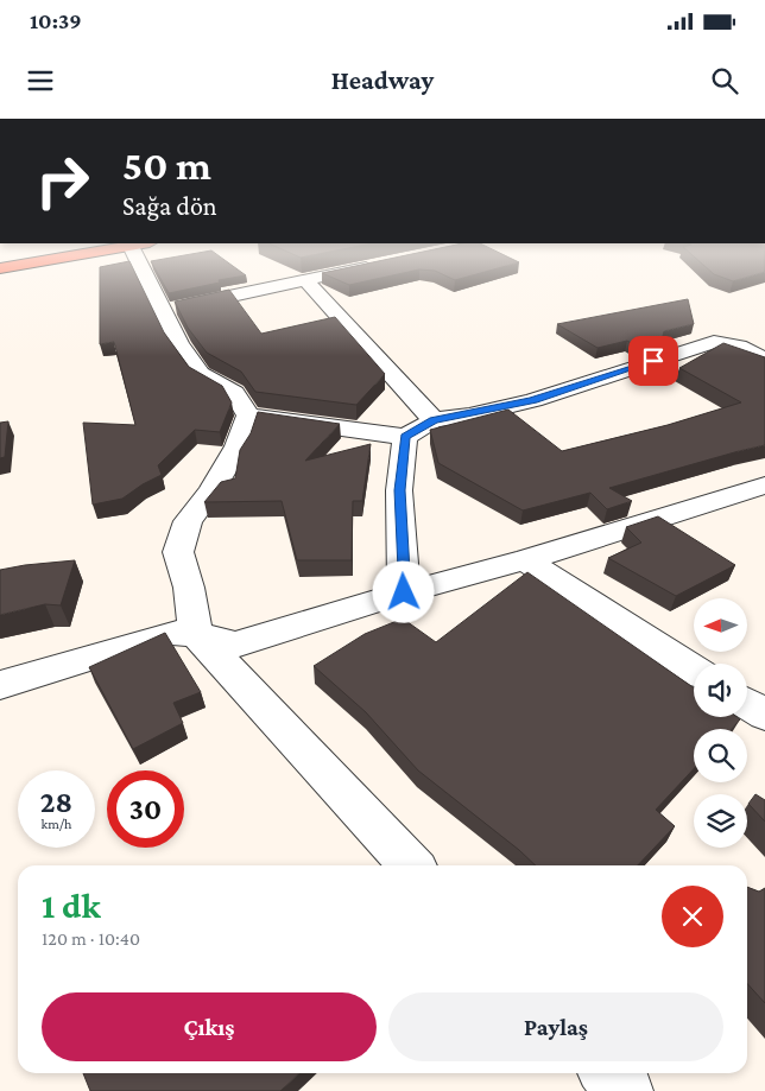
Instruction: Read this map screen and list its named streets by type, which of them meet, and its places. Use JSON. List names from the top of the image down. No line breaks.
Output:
{"north":"left","page":{"status":"10:39","header":"Headway","turn":["50 m","Sağa dön"],"speed":"28 km/h","limit":"30","heading":["1 dk","120 m · 10:40"],"buttons":["Çıkış","Paylaş"]}}
